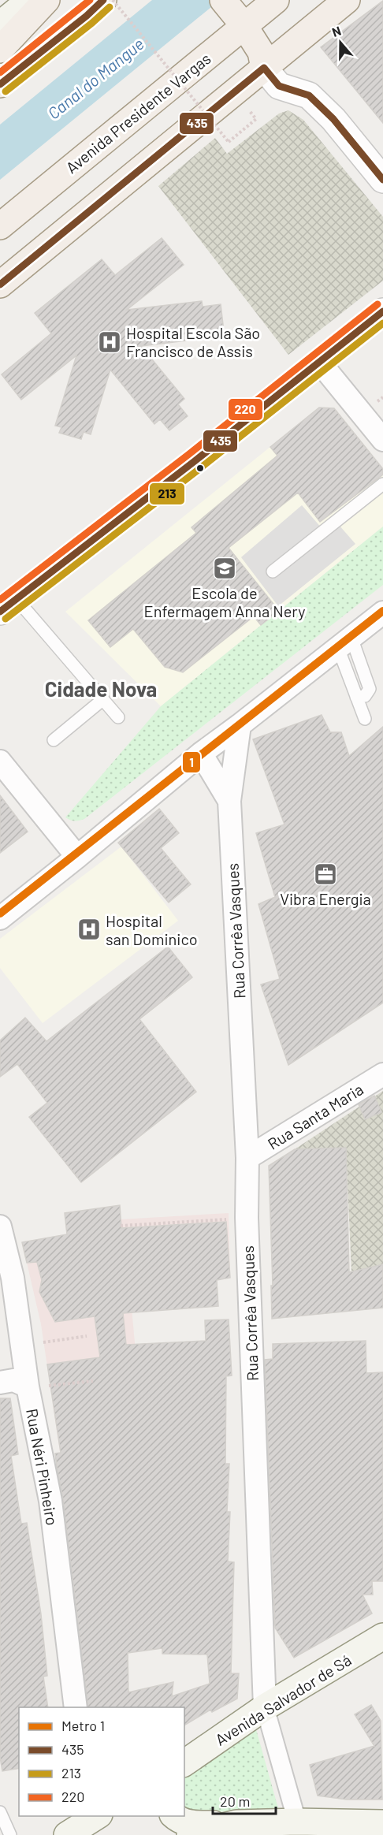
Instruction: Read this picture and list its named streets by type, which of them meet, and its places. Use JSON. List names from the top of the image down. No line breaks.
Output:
{"streets":{"main road":["Avenida Presidente Vargas","Avenida Salvador de Sá"],"street":["Rua Corrêa Vasques","Rua Santa Maria","Rua Néri Pinheiro"]},"crossings":[["Rua Corrêa Vasques","Rua Santa Maria"],["Rua Corrêa Vasques","Avenida Salvador de Sá"]],"districts":["Cidade Nova"],"water":["Canal do Mangue"],"places":{"hospital":["Hospital Escola São Francisco de Assis","Hospital san Dominico"],"school or university":["Escola de Enfermagem Anna Nery"],"office":["Vibra Energia"]},"lines":["transit line 435","transit line 220","transit line 213","metro line 1"],"legend":["Metro 1","435","213","220"],"scale_bar":"20 m","north":"top"}
